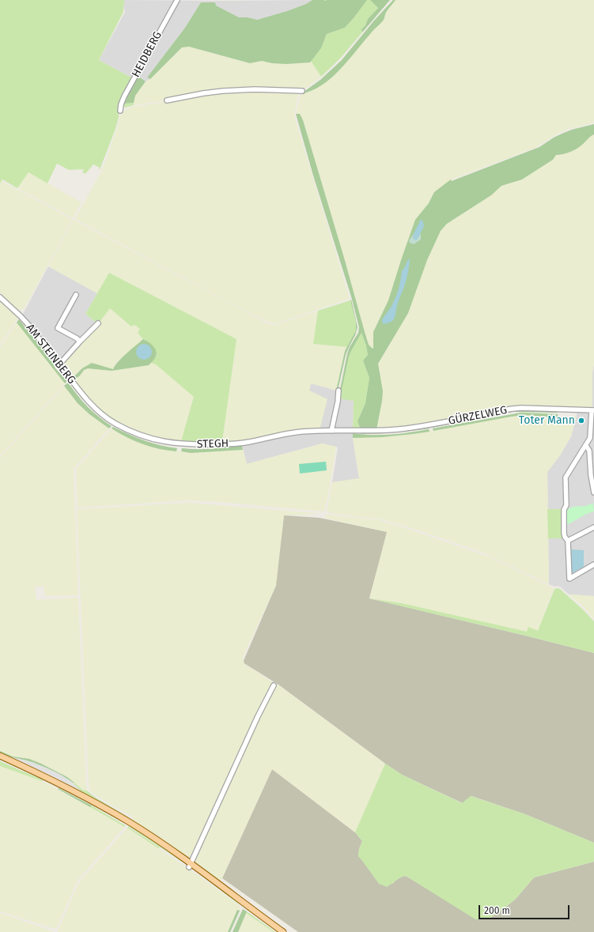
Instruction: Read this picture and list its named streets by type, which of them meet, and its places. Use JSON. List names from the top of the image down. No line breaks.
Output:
{"streets":{"street":["HEIDBERG","AM STEINBERG","GÜRZELWEG","STEGH"]},"crossings":[["AM STEINBERG","STEGH"],["GÜRZELWEG","STEGH"]],"places":["Toter Mann"],"scale_bar":"200 m"}
